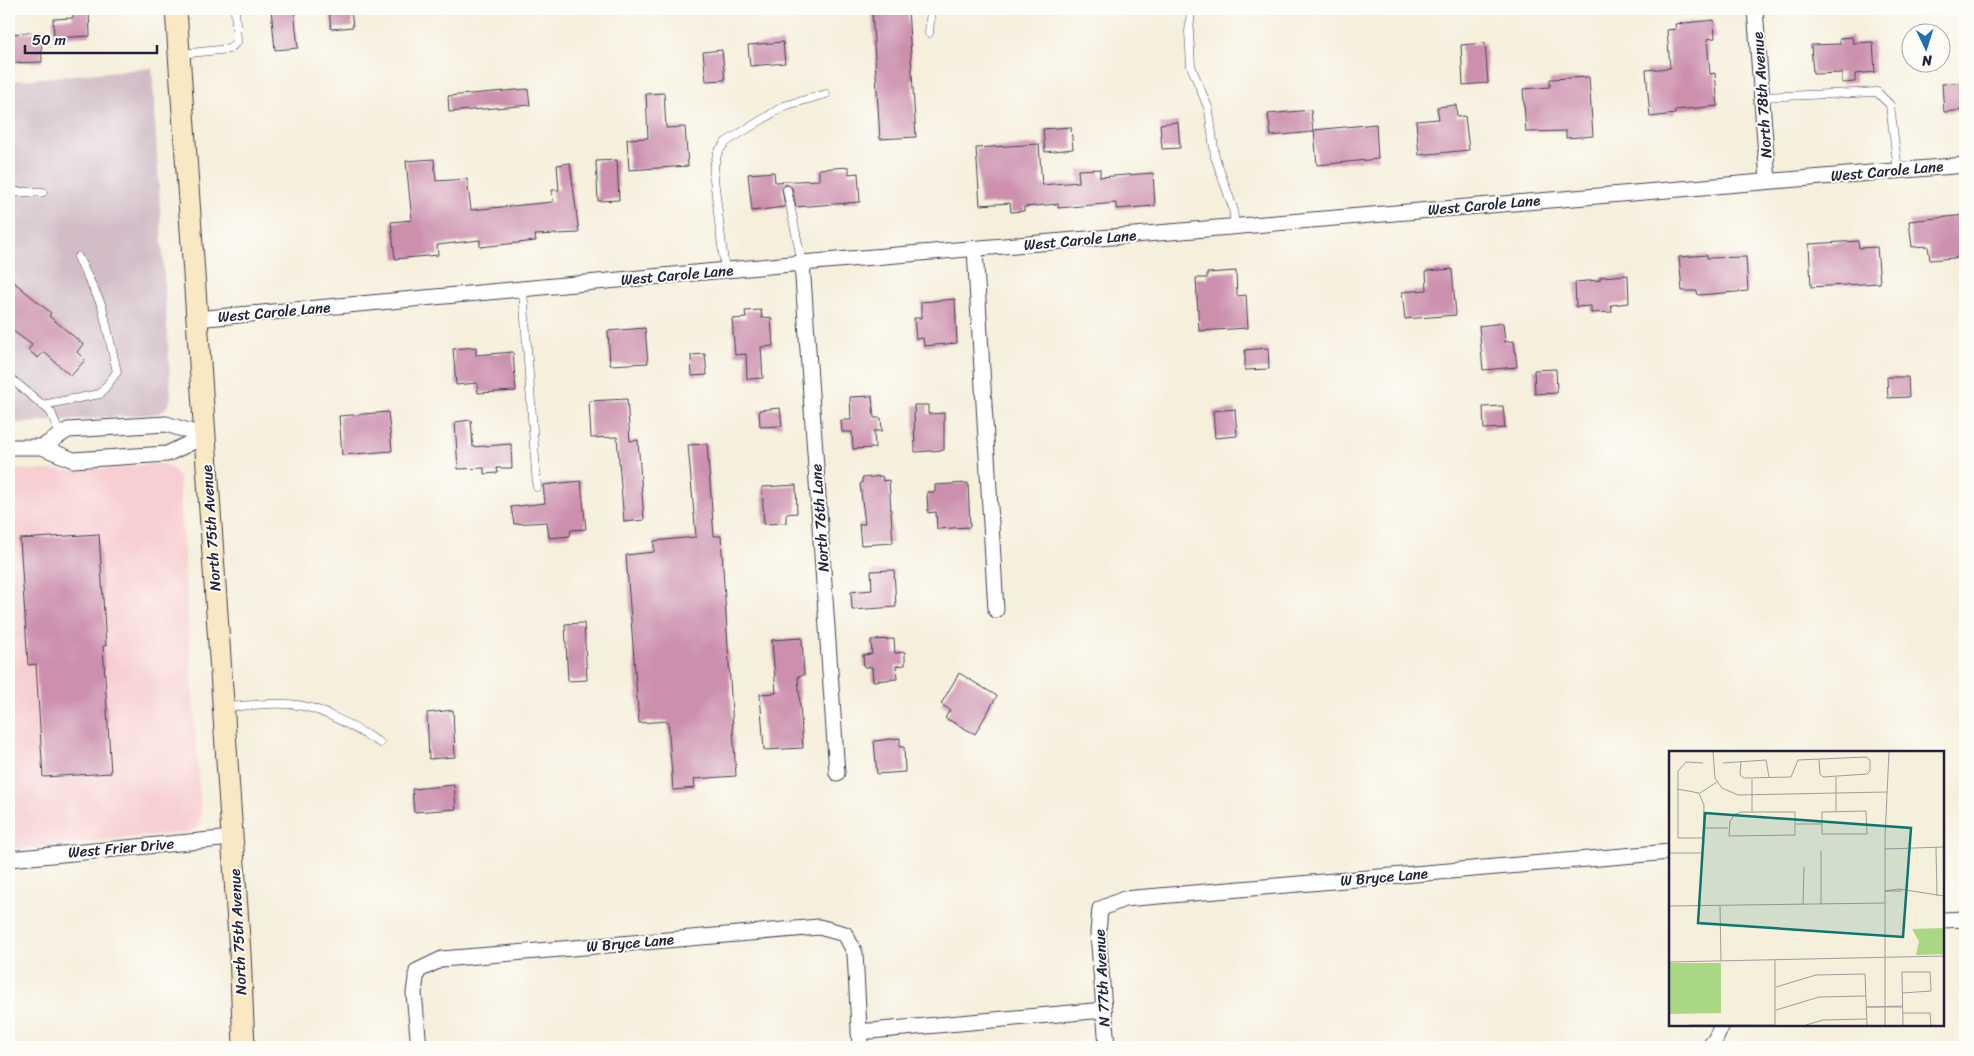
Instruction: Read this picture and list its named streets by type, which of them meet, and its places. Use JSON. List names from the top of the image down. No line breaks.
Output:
{"streets":{"main road":["North 75th Avenue"],"street":["North 78th Avenue","West Carole Lane","North 76th Lane","West Frier Drive","W Bryce Lane","N 77th Avenue"]},"crossings":[["North 78th Avenue","West Carole Lane"],["West Carole Lane","North 76th Lane"],["West Carole Lane","North 75th Avenue"],["North 75th Avenue","West Frier Drive"],["W Bryce Lane","N 77th Avenue"]],"scale_bar":"50 m","north":"bottom"}
